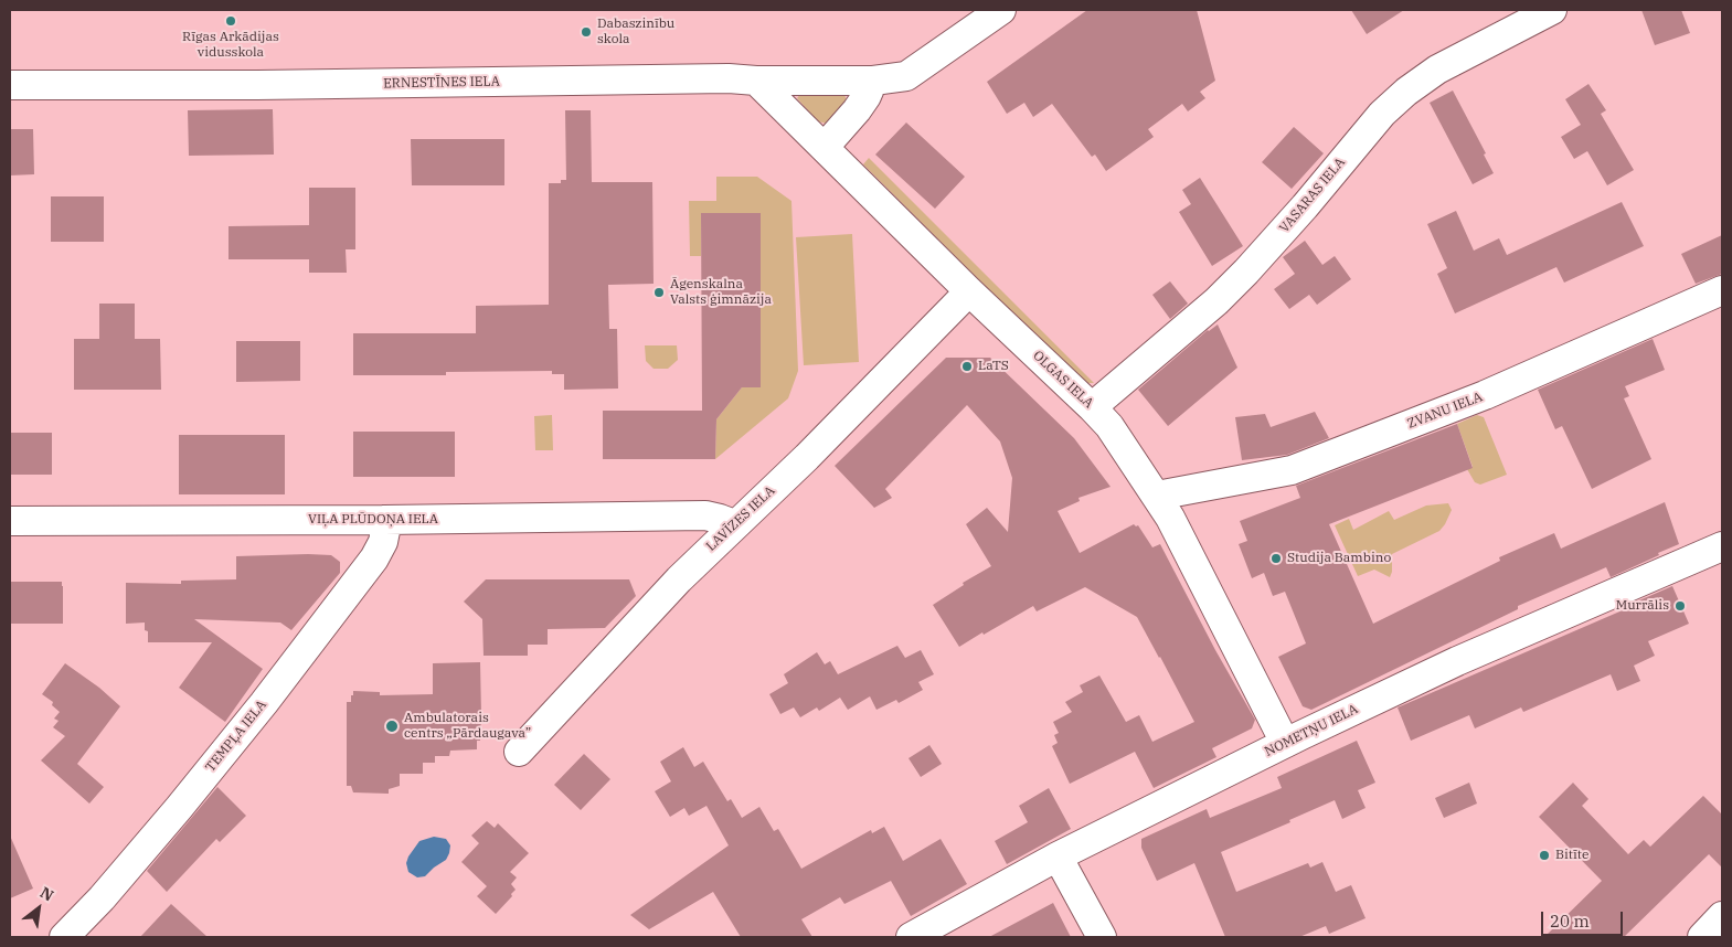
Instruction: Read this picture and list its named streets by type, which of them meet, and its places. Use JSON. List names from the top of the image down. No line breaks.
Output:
{"streets":{"street":["ERNESTĪNES IELA","VASARAS IELA","OLGAS IELA","ZVANU IELA","LAVĪZES IELA","VIĻA PLŪDOŅA IELA","NOMETŅU IELA","TEMPĻA IELA"]},"crossings":[["ERNESTĪNES IELA","OLGAS IELA"],["VASARAS IELA","OLGAS IELA"],["OLGAS IELA","ZVANU IELA"],["OLGAS IELA","LAVĪZES IELA"],["OLGAS IELA","NOMETŅU IELA"],["LAVĪZES IELA","VIĻA PLŪDOŅA IELA"],["VIĻA PLŪDOŅA IELA","TEMPĻA IELA"]],"places":["Rīgas Arkādijas vidusskola","Dabaszinību skola","Āgenskalna Valsts ģimnāzija","LaTS","Studija Bambino","Murrālis","Ambulatorais centrs „Pārdaugava”","Bitīte"],"scale_bar":"20 m","north":"top right"}
